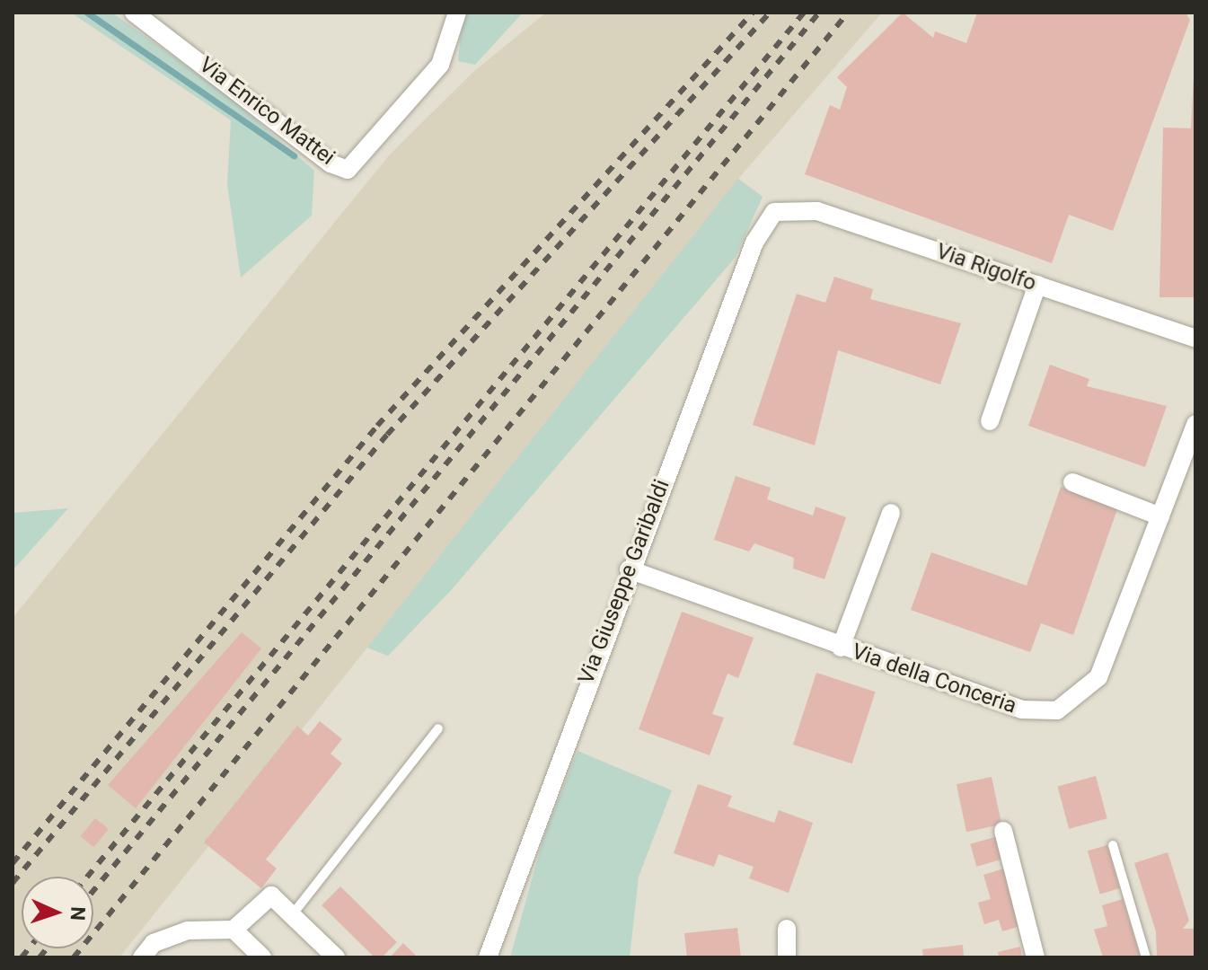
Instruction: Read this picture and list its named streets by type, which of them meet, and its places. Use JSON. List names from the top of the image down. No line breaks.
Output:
{"streets":{"street":["Via Enrico Mattei","Via Rigolfo","Via Giuseppe Garibaldi","Via della Conceria"]},"crossings":[["Via Rigolfo","Via Giuseppe Garibaldi"],["Via Giuseppe Garibaldi","Via della Conceria"]],"north":"right"}
